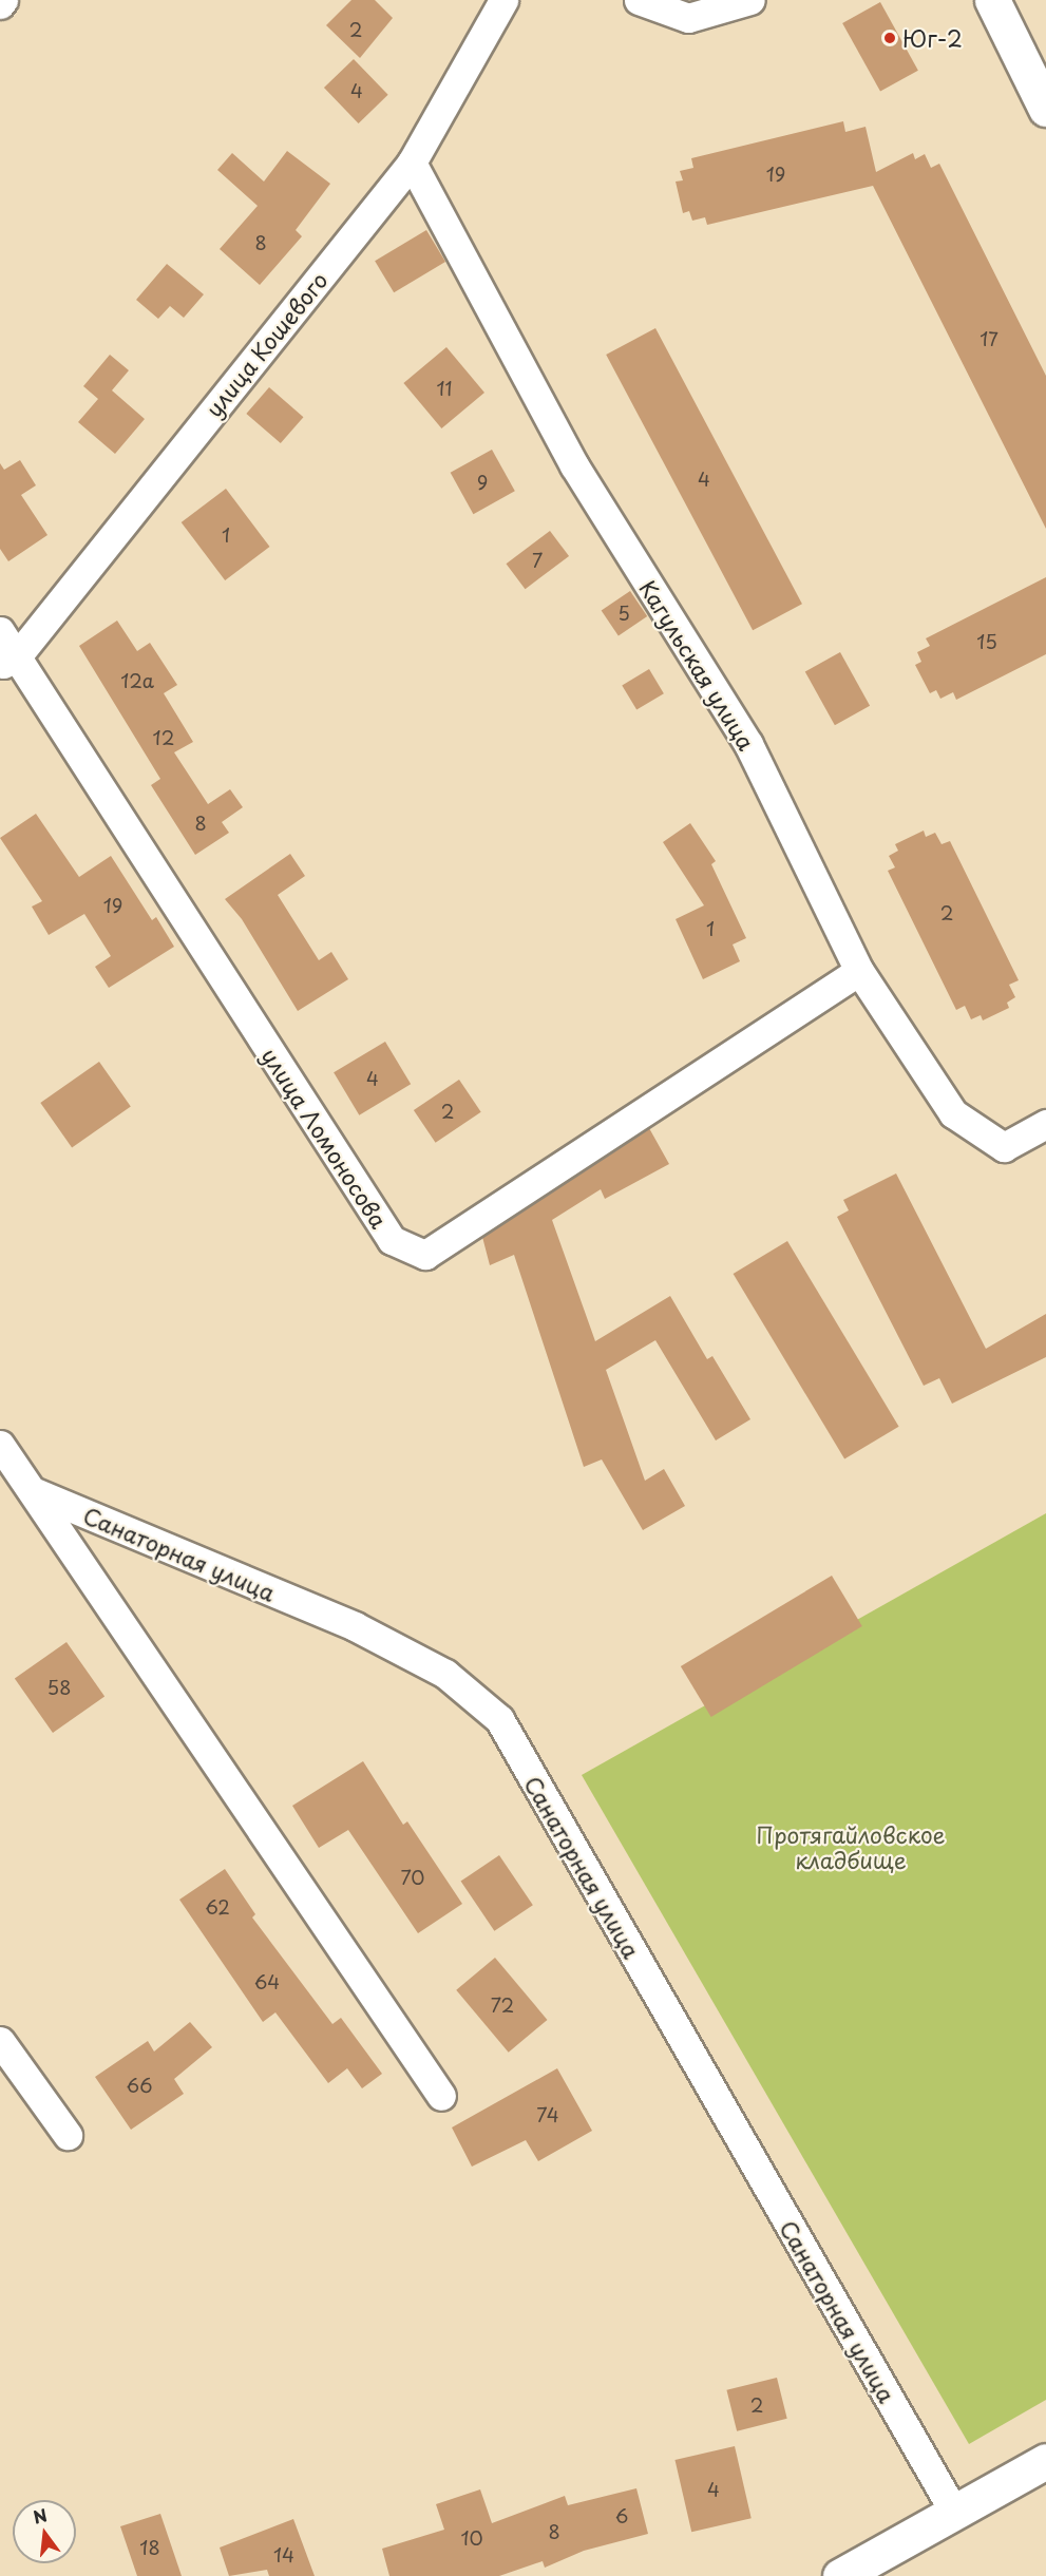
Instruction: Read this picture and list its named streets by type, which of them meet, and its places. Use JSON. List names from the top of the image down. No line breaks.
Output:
{"streets":{"street":["улица Кошевого","Кагульская улица","улица Ломоносова","Санаторная улица"]},"crossings":[["улица Кошевого","Кагульская улица"],["улица Кошевого","улица Ломоносова"],["Кагульская улица","улица Ломоносова"]],"parks":["Протягайловское кладбище"],"places":["Юг-2"],"house_numbers":["2","4","19","8","17","11","4","9","1","7","5","15","12a","12","8","19","2","1","4","2","58","70","62","64","72","66","74","2","4","6","8","10","18","14"],"north":"top"}
